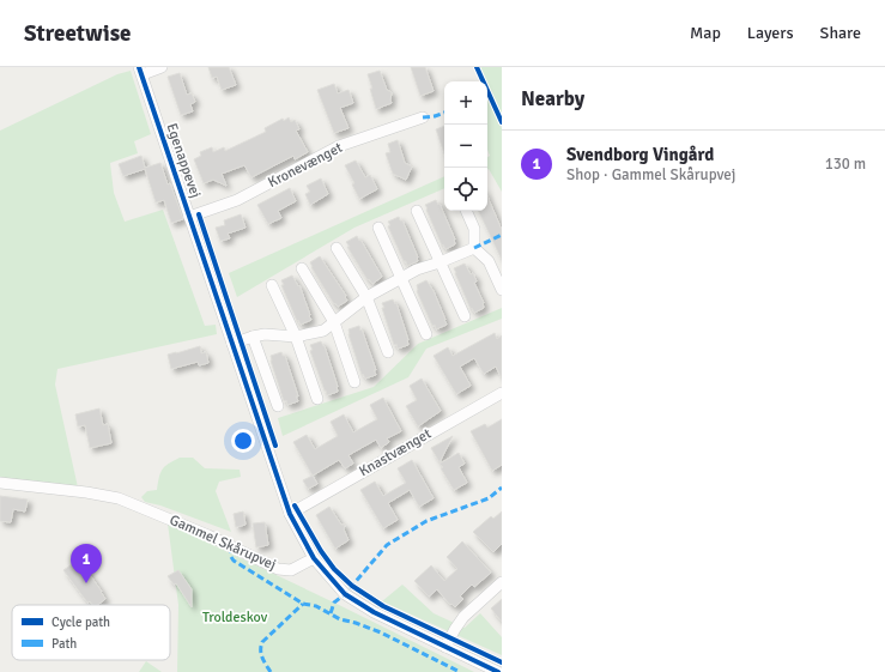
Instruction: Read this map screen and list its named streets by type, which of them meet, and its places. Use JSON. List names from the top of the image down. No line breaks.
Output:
{"streets":{"street":["Egenappevej","Kronevænget","Knastvænget","Gammel Skårupvej"]},"crossings":[["Egenappevej","Kronevænget"],["Egenappevej","Knastvænget"],["Egenappevej","Gammel Skårupvej"]],"parks":["Troldeskov"],"legend":["Cycle path","Path"],"page":{"header":"Streetwise","nav":["Map","Layers","Share"],"heading":"Nearby","map_buttons":["+","−"],"list":[{"mark":"1","name":"Svendborg Vingård","note":"Shop · Gammel Skårupvej","value":"130 m"}],"pins":"1"}}
